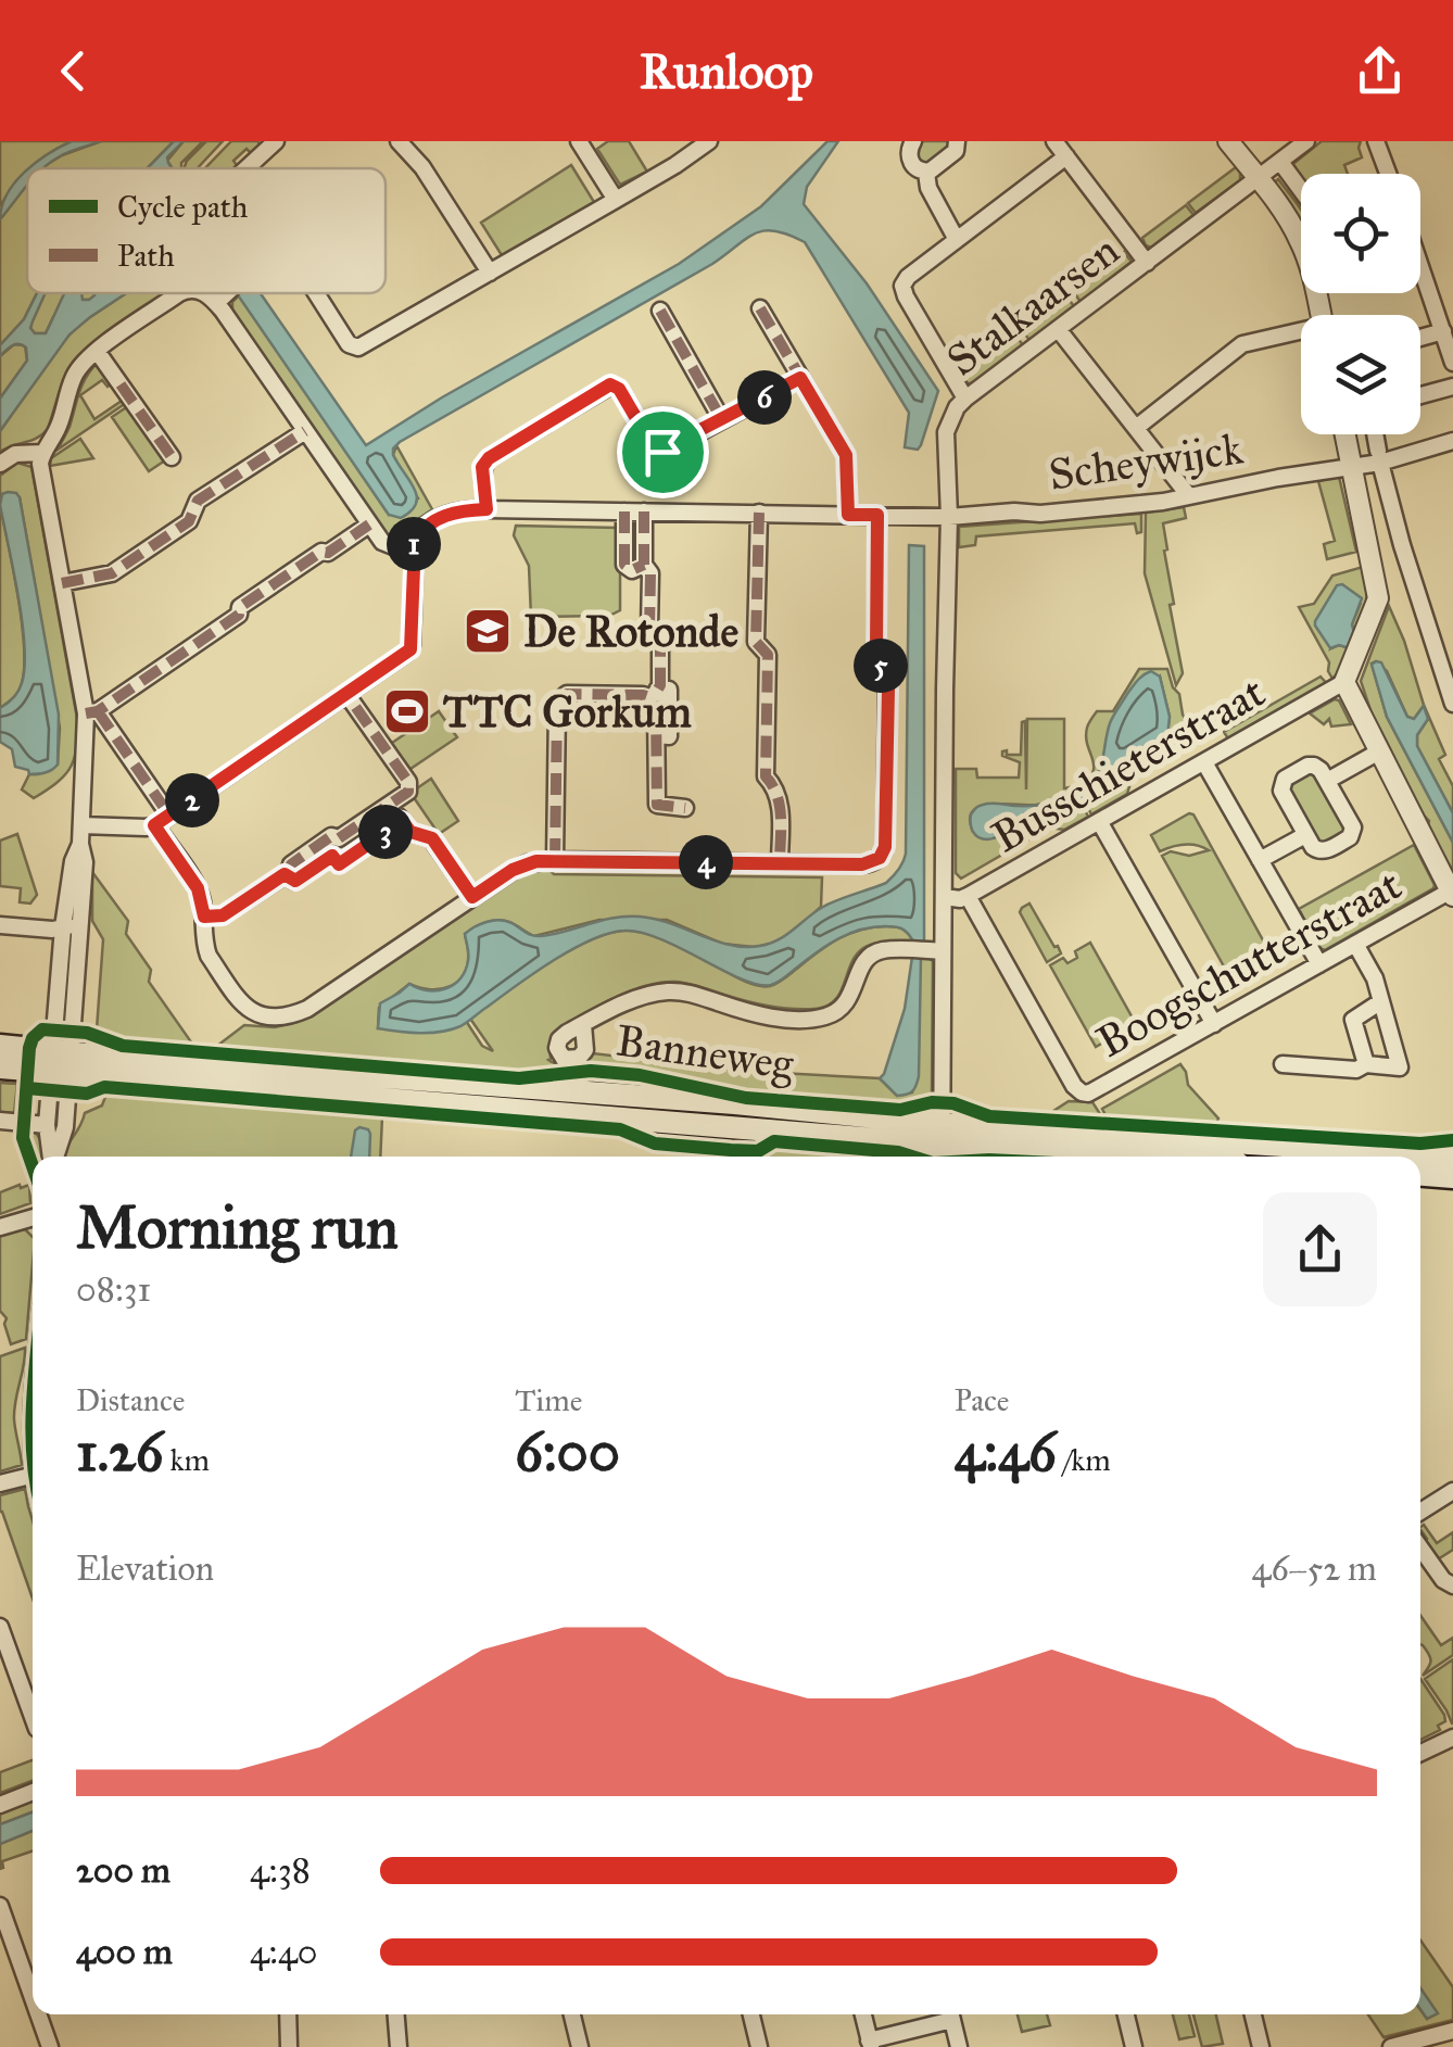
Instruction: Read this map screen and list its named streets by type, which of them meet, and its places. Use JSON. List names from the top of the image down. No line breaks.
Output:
{"streets":{"main road":["Banneweg"],"street":["Stalkaarsen","Scheywijck","Busschieterstraat","Boogschutterstraat"]},"crossings":[["Stalkaarsen","Scheywijck"],["Stalkaarsen","Busschieterstraat"],["Stalkaarsen","Banneweg"],["Busschieterstraat","Boogschutterstraat"]],"places":{"school or university":["De Rotonde"],"sports":["TTC Gorkum"]},"legend":["Cycle path","Path"],"page":{"header":"Runloop","pins":["6","1","5","2","3","4"],"heading":["Morning run","08:31"],"stats":[["Distance","1.26 km"],["Time","6:00"],["Pace","4:46 /km"]],"chart":["Elevation","46–52 m"],"list":[{"name":"200 m","note":"4:38"},{"name":"400 m","note":"4:40"}]}}
